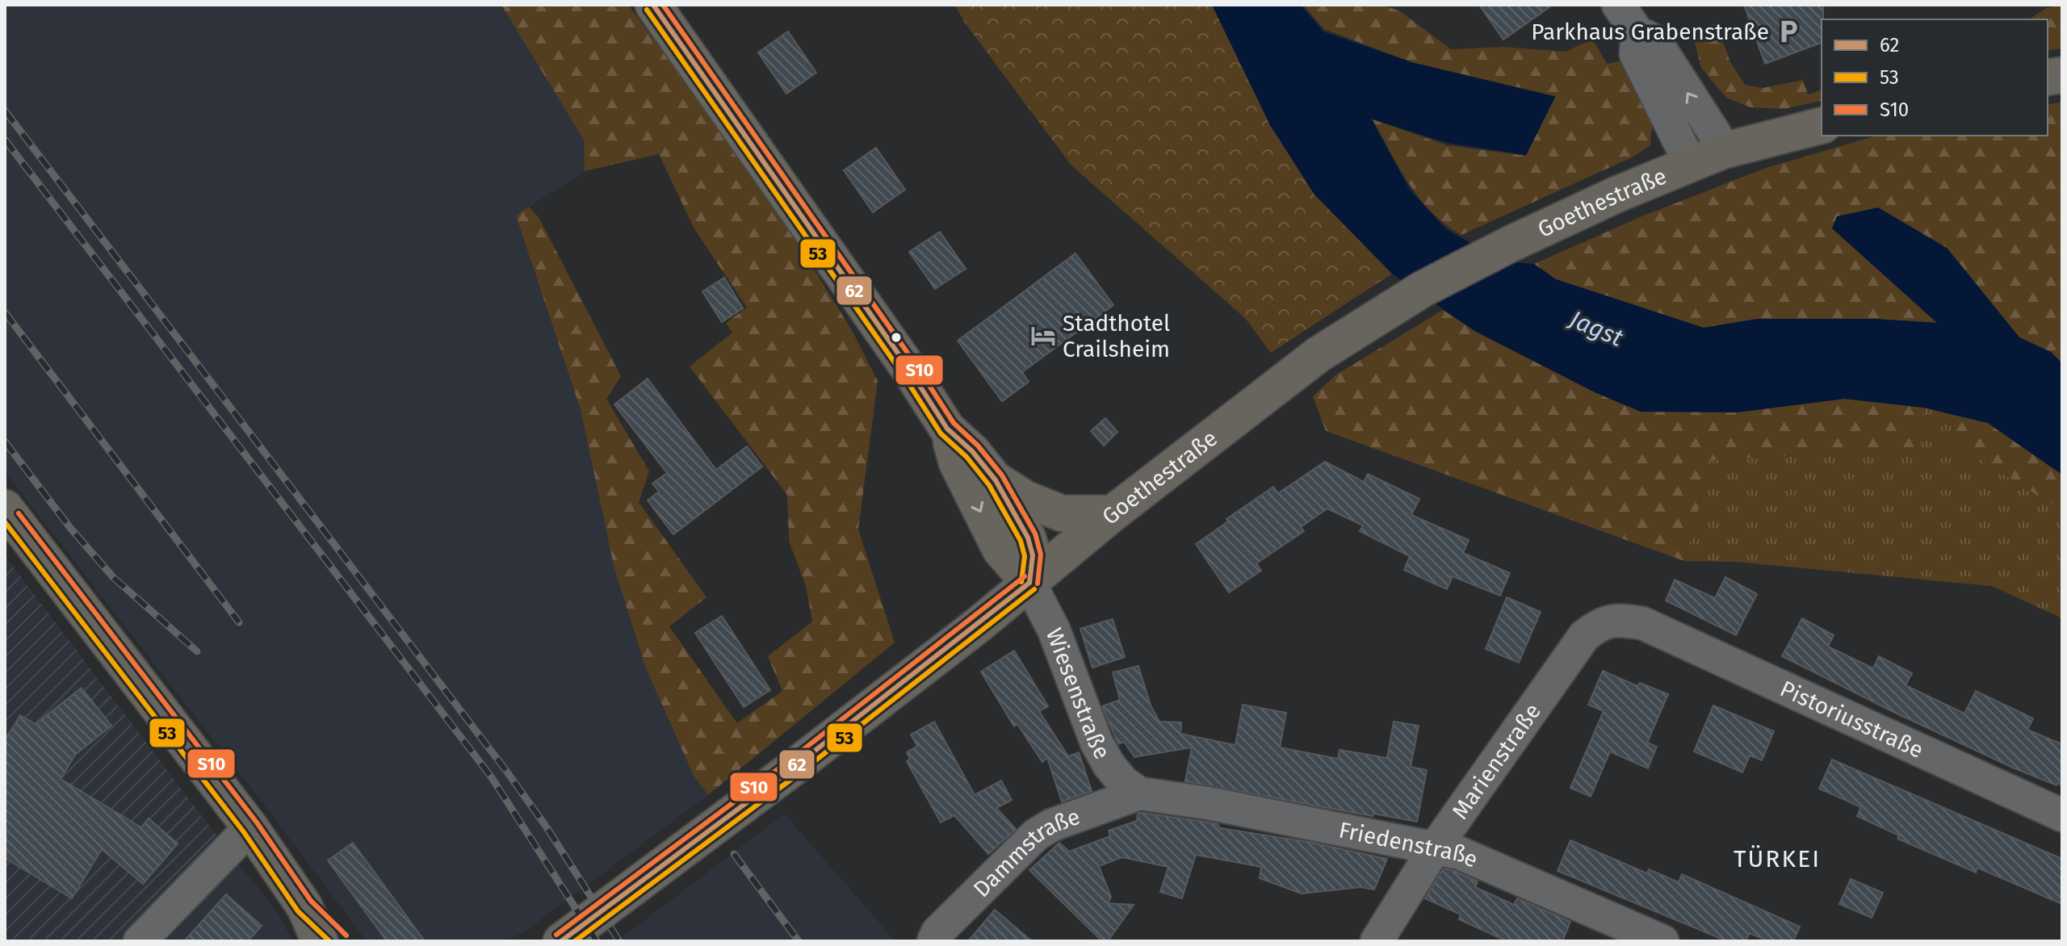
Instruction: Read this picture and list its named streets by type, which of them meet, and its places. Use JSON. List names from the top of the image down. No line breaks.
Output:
{"streets":{"main road":["Goethestraße"],"street":["Wiesenstraße","Pistoriusstraße","Marienstraße","Friedenstraße","Dammstraße"]},"crossings":[["Goethestraße","Wiesenstraße"],["Wiesenstraße","Friedenstraße"],["Wiesenstraße","Dammstraße"],["Pistoriusstraße","Marienstraße"],["Marienstraße","Friedenstraße"],["Friedenstraße","Dammstraße"]],"districts":["TÜRKEI"],"water":["Jagst"],"places":{"parking":["Parkhaus Grabenstraße"],"hotel":["Stadthotel Crailsheim"]},"lines":["transit line 62","transit line S10","transit line 53"],"legend":["62","53","S10"]}
